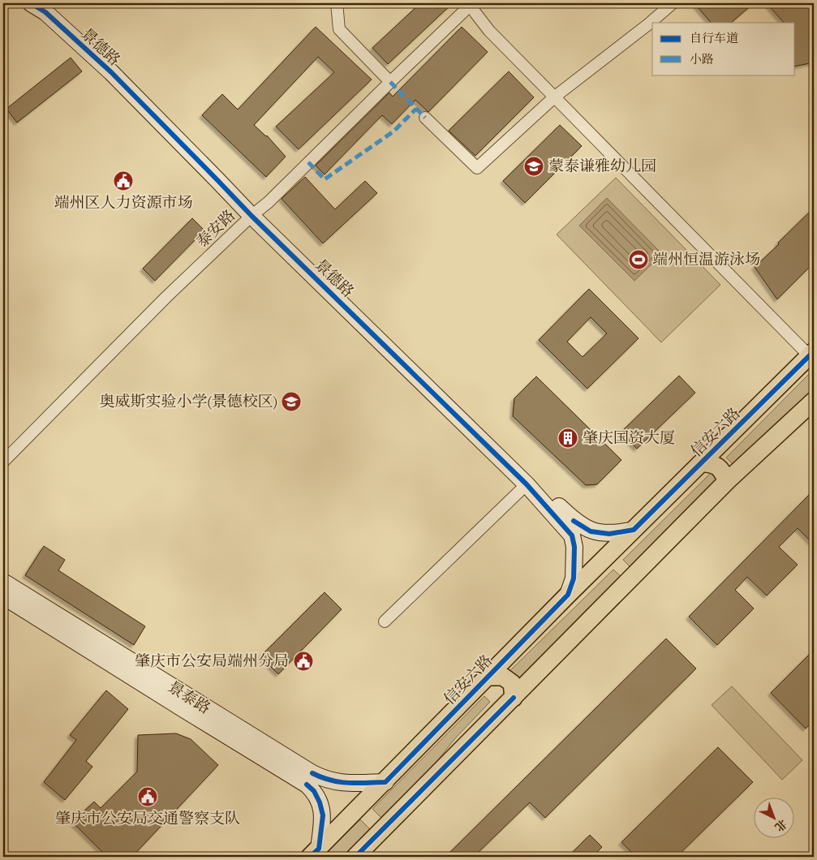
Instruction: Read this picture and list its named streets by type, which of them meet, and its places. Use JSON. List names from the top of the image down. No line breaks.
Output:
{"streets":{"main road":["信安六路"],"street":["景德路","泰安路","景泰路"]},"crossings":[["景德路","泰安路"],["景德路","信安六路"],["信安六路","景泰路"]],"places":{"school or university":["蒙泰谦雅幼儿园","奥威斯实验小学(景德校区)"],"public building":["端州区人力资源市场","肇庆市公安局端州分局","肇庆市公安局交通警察支队"],"sports":["端州恒温游泳场"],"building":["肇庆国资大厦"]},"legend":["自行车道","小路"],"north":"bottom right"}
